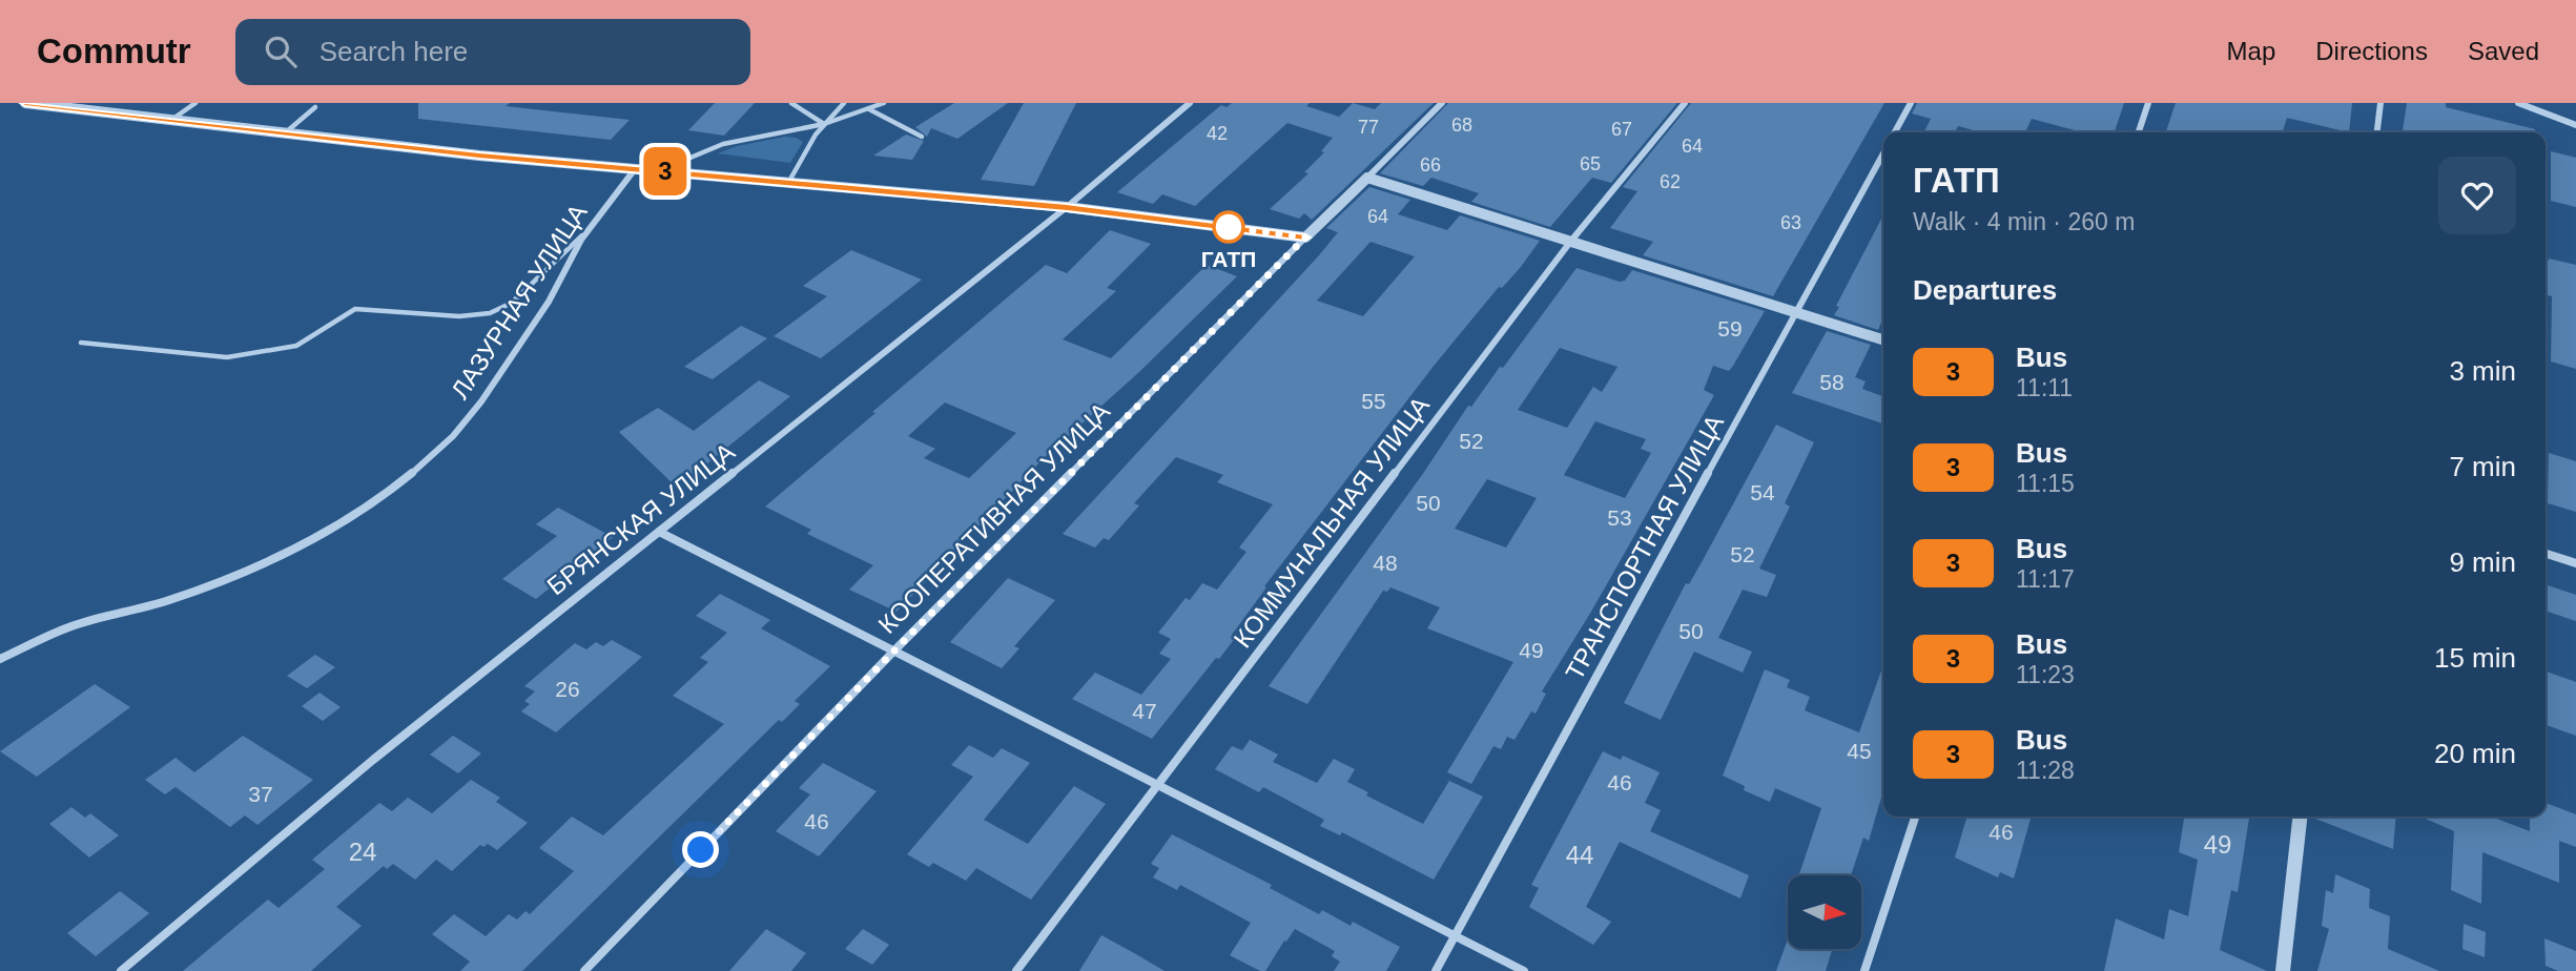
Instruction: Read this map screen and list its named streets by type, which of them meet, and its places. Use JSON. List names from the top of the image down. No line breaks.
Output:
{"streets":{"street":["ЛАЗУРНАЯ УЛИЦА","КООПЕРАТИВНАЯ УЛИЦА","БРЯНСКАЯ УЛИЦА","КОММУНАЛЬНАЯ УЛИЦА","ТРАНСПОРТНАЯ УЛИЦА"]},"places":["ГАТП"],"lines":["bus line 3"],"house_numbers":["68","77","67","42","64","65","66","62","64","63","59","58","55","52","54","50","53","52","48","50","49","26","47","45","46","37","46","46","49","24","44"],"north":"right","page":{"header":"Commutr","search":"Search here","nav":["Map","Directions","Saved"],"on_map":"3","heading":[["ГАТП","Walk · 4 min · 260 m"],"Departures"],"list":[{"mark":"3","name":"Bus","note":"11:11","value":"3 min"},{"mark":"3","name":"Bus","note":"11:15","value":"7 min"},{"mark":"3","name":"Bus","note":"11:17","value":"9 min"},{"mark":"3","name":"Bus","note":"11:23","value":"15 min"},{"mark":"3","name":"Bus","note":"11:28","value":"20 min"}]}}
